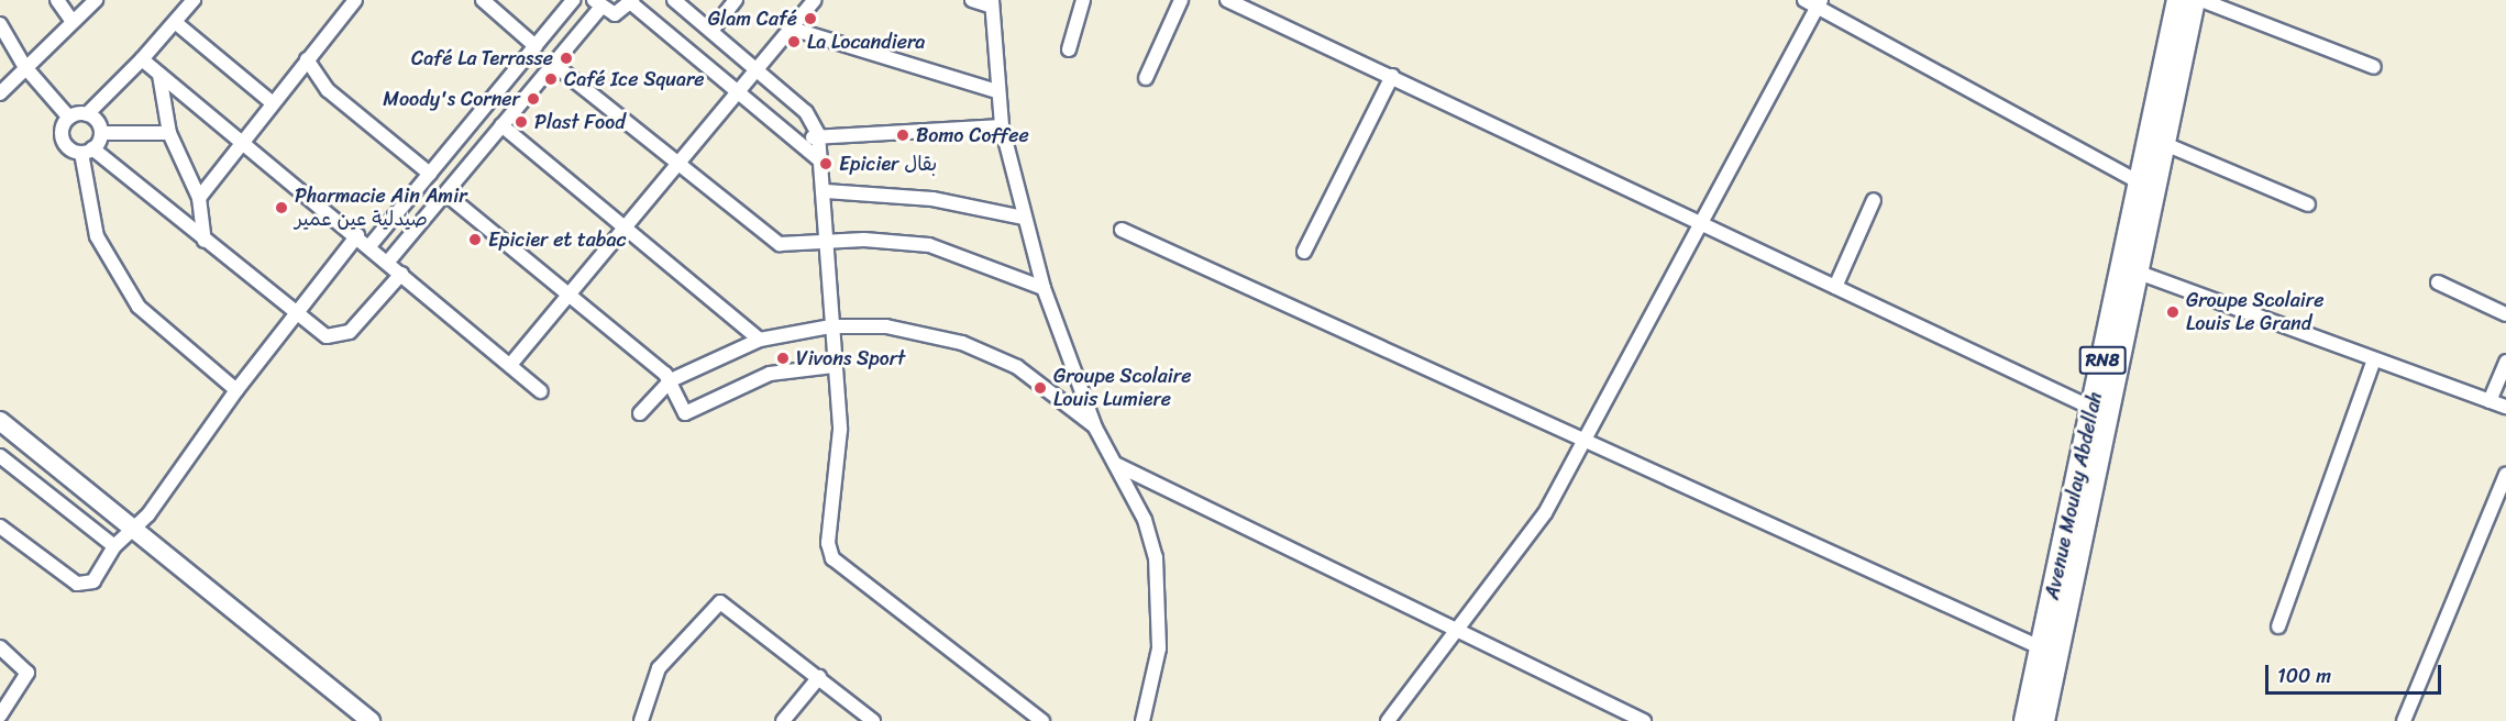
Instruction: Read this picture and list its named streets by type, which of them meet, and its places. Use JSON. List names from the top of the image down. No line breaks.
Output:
{"streets":{"main road":["RN8","Avenue Moulay Abdellah"]},"places":["Glam Café","La Locandiera","Café La Terrasse","Café Ice Square","Moody's Corner","Plast Food","Bomo Coffee","Epicier بقال","Pharmacie Ain Amir صيدلية عين عمير","Epicier et tabac","Groupe Scolaire Louis Le Grand","Vivons Sport","Groupe Scolaire Louis Lumiere"],"scale_bar":"100 m"}
